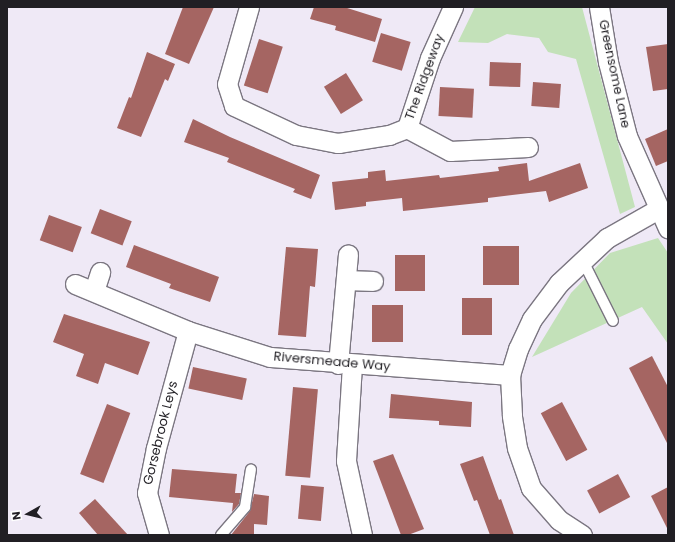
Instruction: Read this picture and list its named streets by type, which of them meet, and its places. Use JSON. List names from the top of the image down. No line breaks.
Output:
{"streets":{"street":["Greensome Lane","The Ridgeway","Riversmeade Way","Gorsebrook Leys"]},"crossings":[["Riversmeade Way","Gorsebrook Leys"]],"north":"left"}
